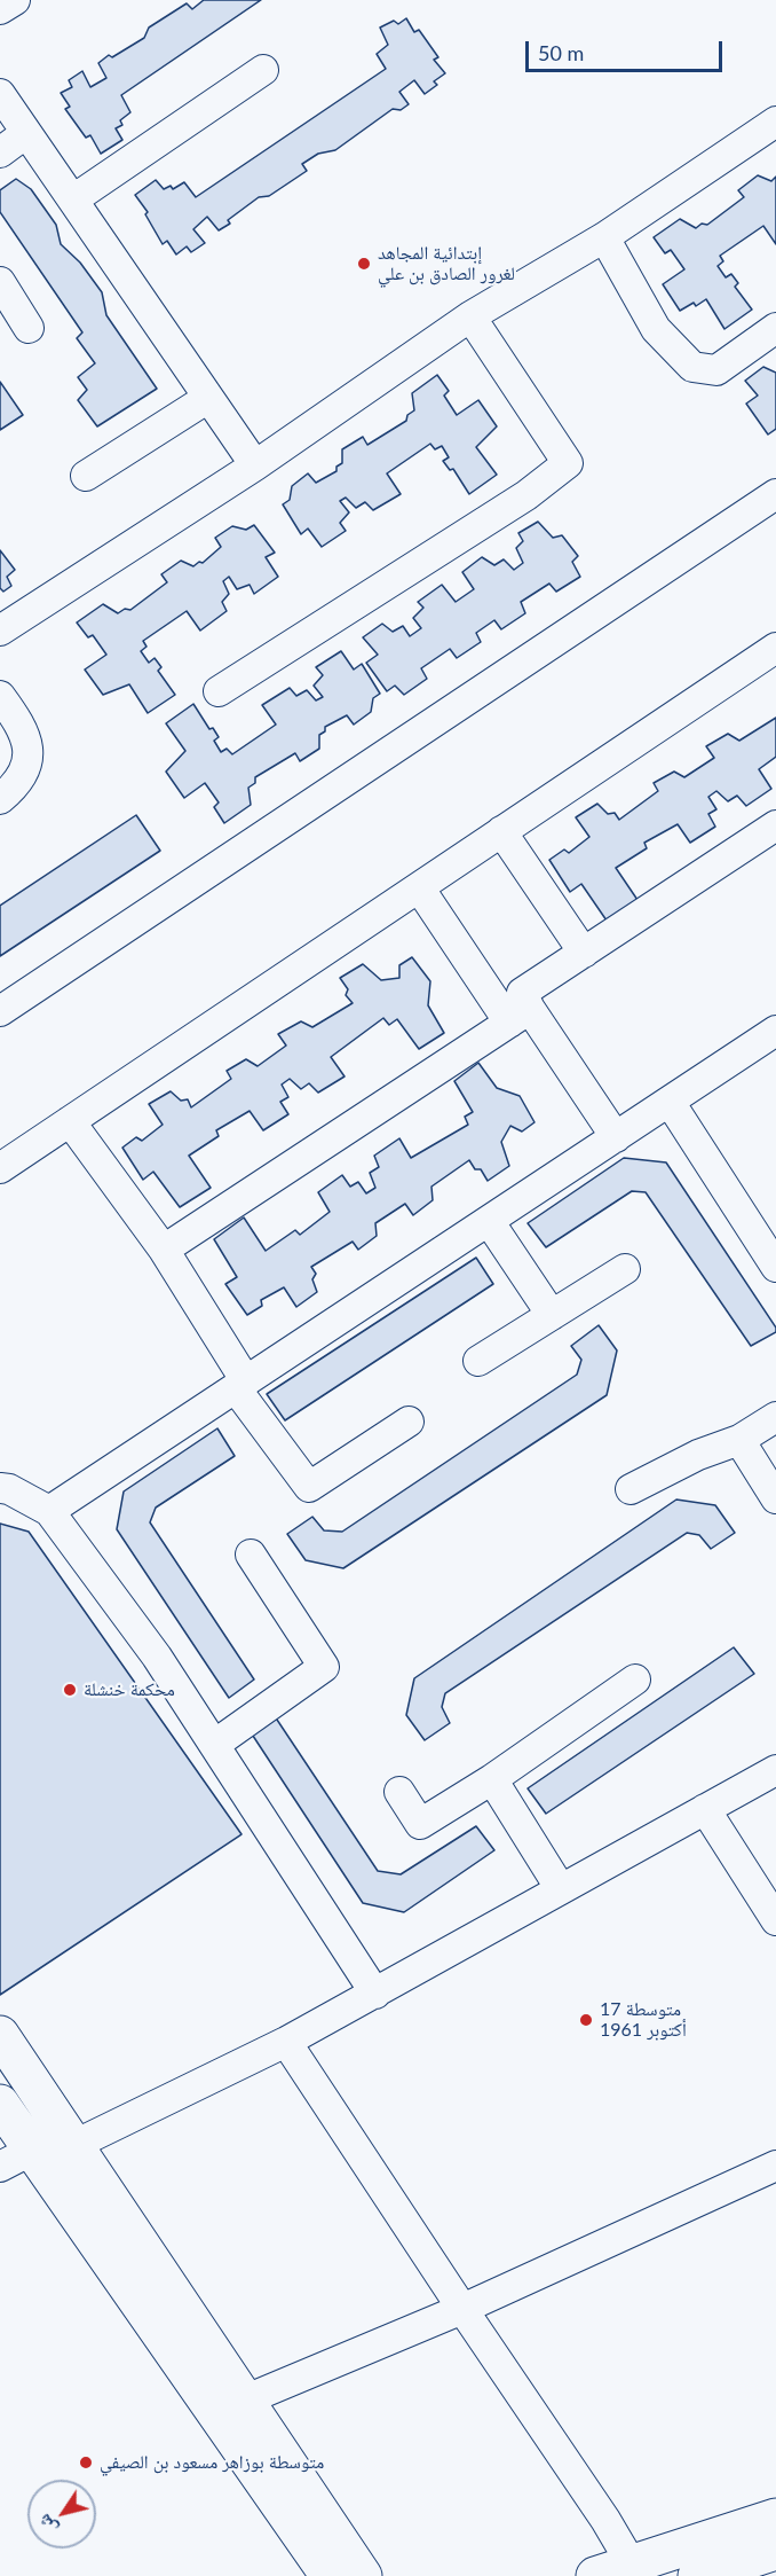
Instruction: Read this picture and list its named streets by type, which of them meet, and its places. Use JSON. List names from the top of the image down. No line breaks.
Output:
{"places":["إبتدائية المجاهد لغرور الصادق بن علي","محكمة خنشلة","متوسطة 17 أكتوبر 1961","متوسطة بوزاهر مسعود بن الصيفي"],"scale_bar":"50 m","north":"bottom left"}
